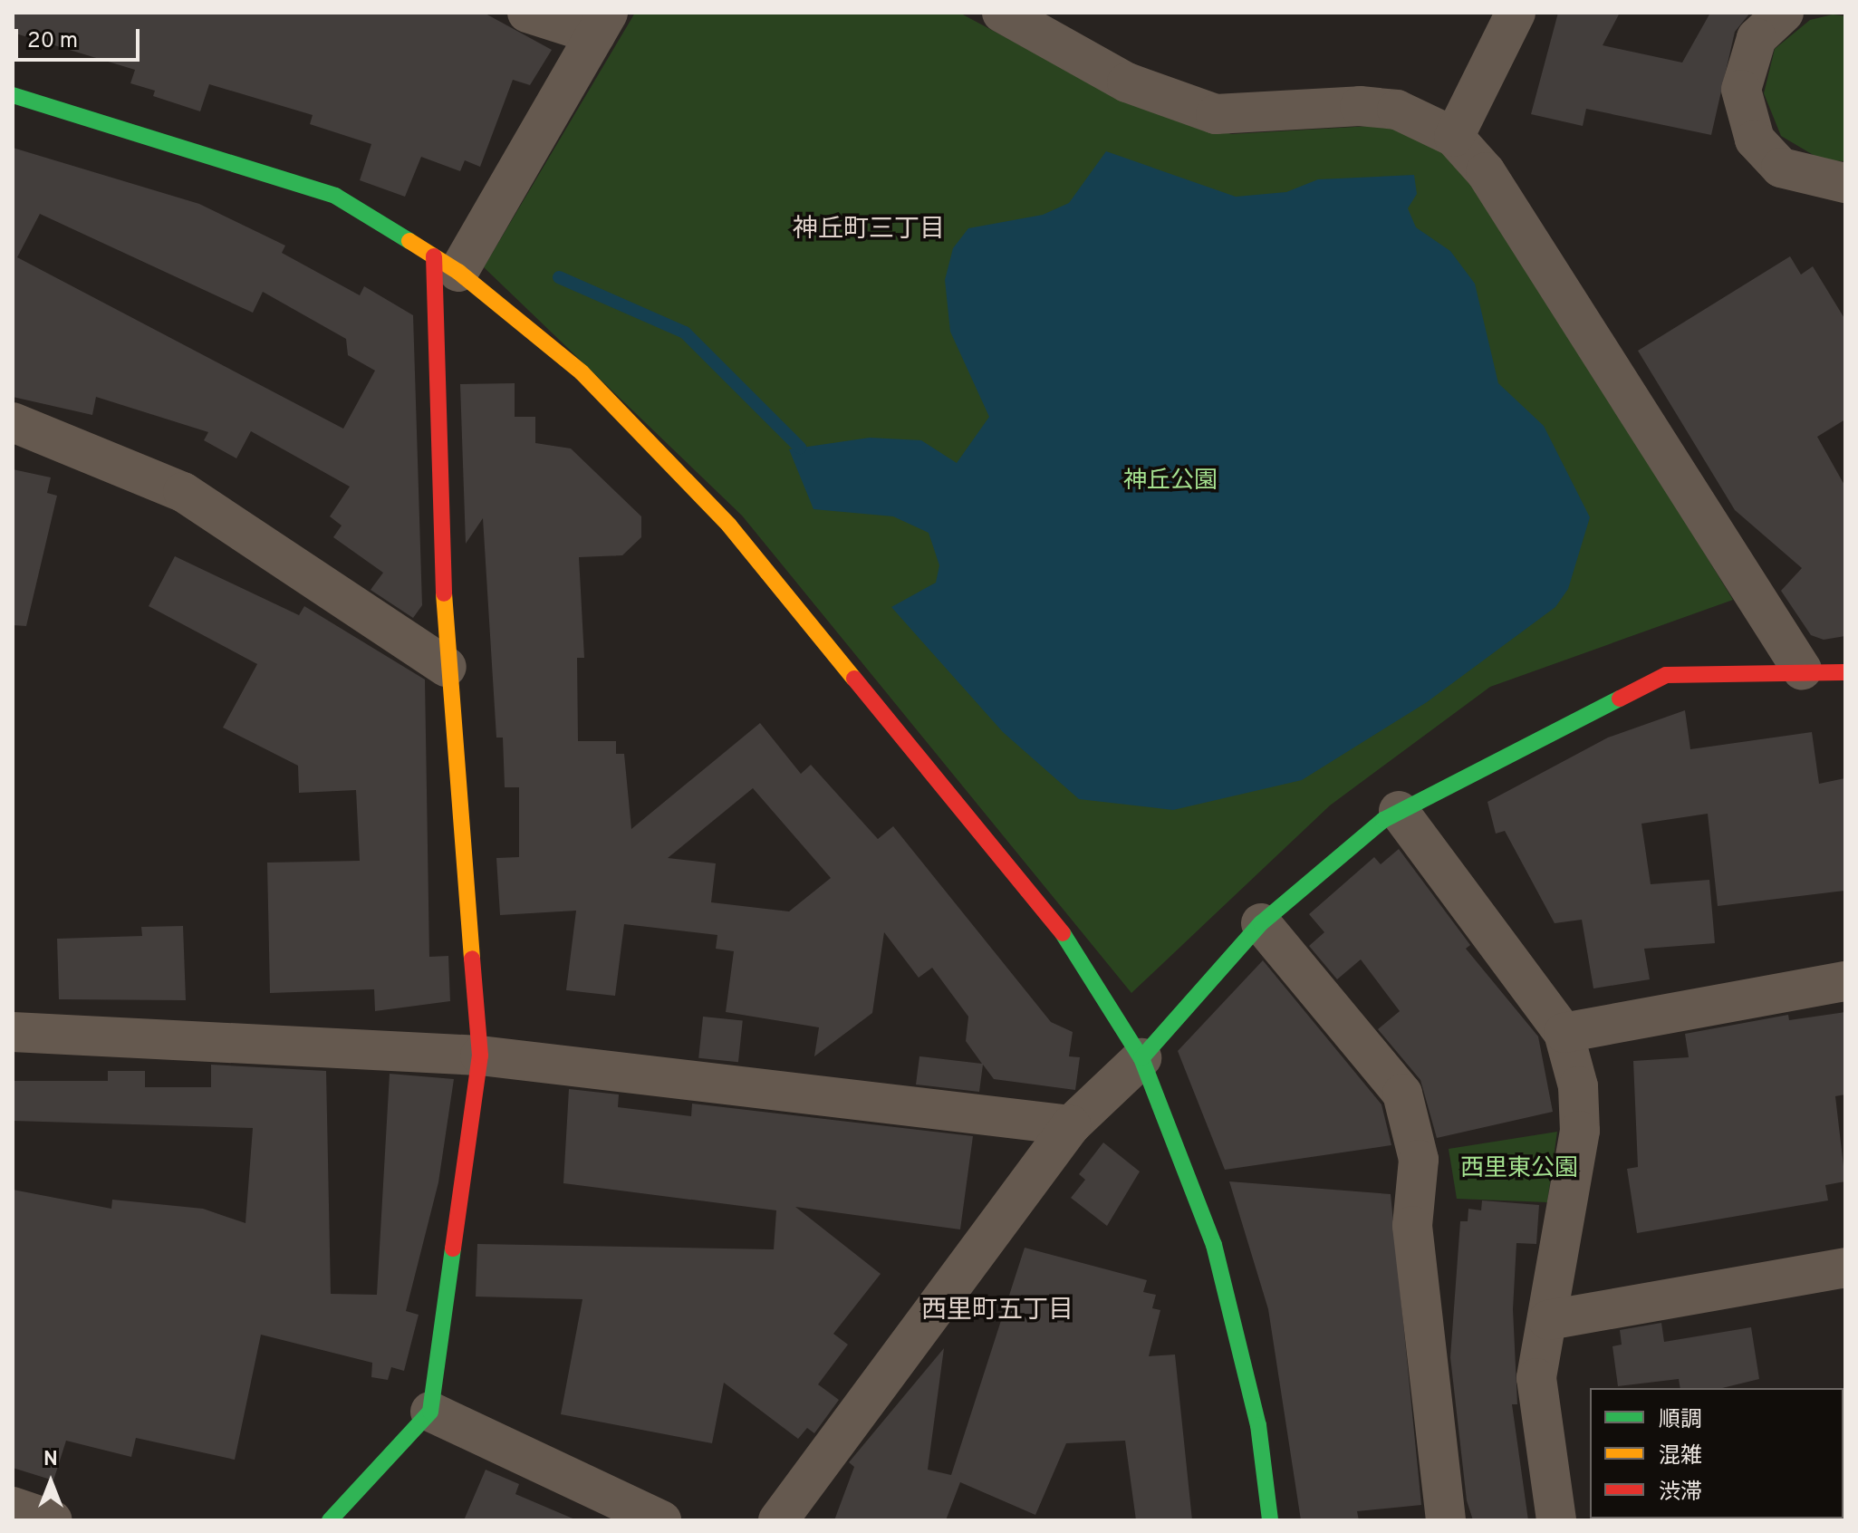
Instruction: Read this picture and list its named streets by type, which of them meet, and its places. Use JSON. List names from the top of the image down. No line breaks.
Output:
{"districts":["神丘町三丁目","西里町五丁目"],"parks":["神丘公園","西里東公園"],"legend":["順調","混雑","渋滞"],"scale_bar":"20 m","north":"top"}
